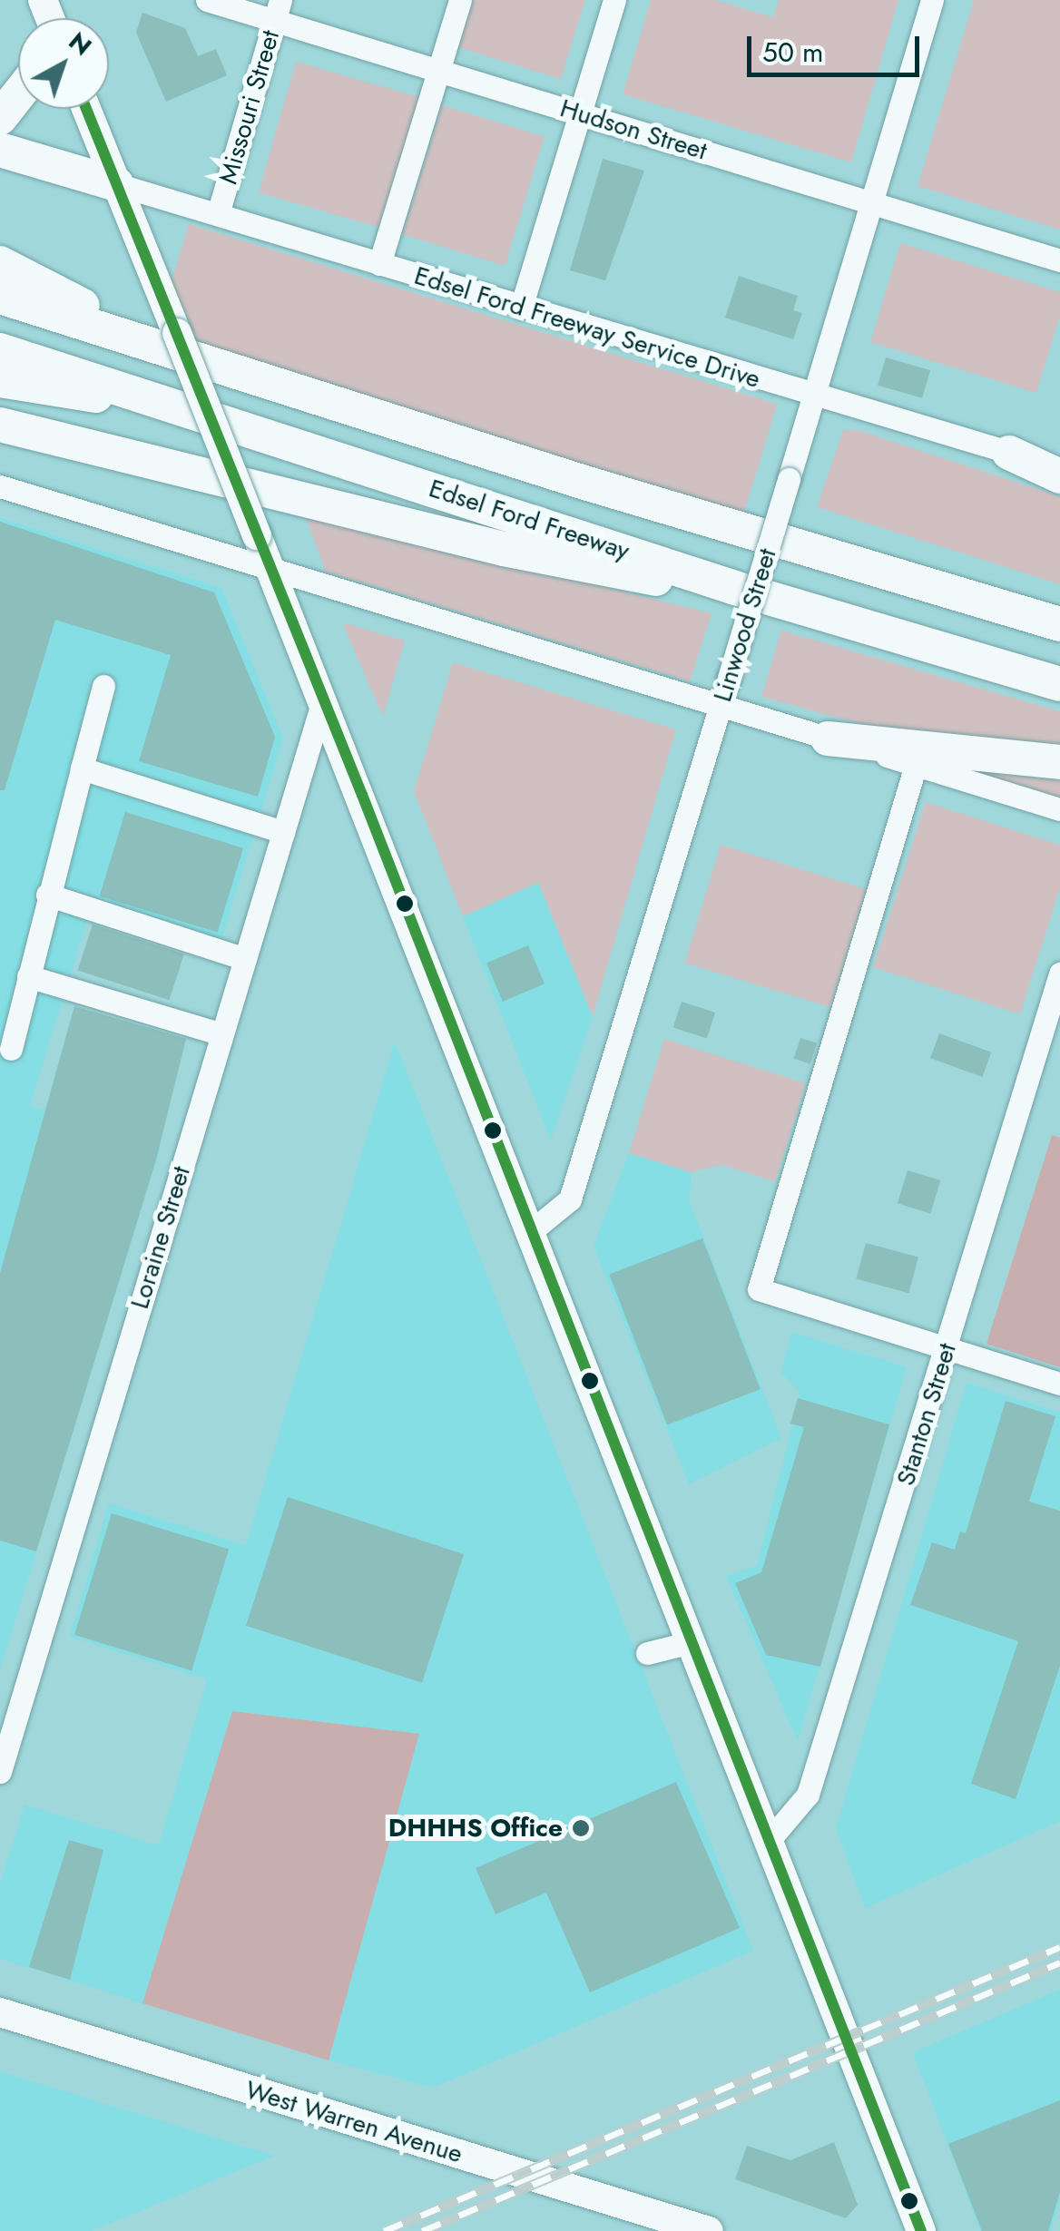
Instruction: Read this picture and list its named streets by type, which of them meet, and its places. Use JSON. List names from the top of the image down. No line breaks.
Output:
{"streets":{"highway":["Edsel Ford Freeway"],"main road":["West Warren Avenue"],"street":["Missouri Street","Hudson Street","Edsel Ford Freeway Service Drive","Linwood Street","Loraine Street","Stanton Street"]},"crossings":[["Missouri Street","Hudson Street"],["Missouri Street","Edsel Ford Freeway Service Drive"],["Hudson Street","Linwood Street"],["Edsel Ford Freeway Service Drive","Linwood Street"]],"places":["DHHHS Office"],"scale_bar":"50 m","north":"top right"}
